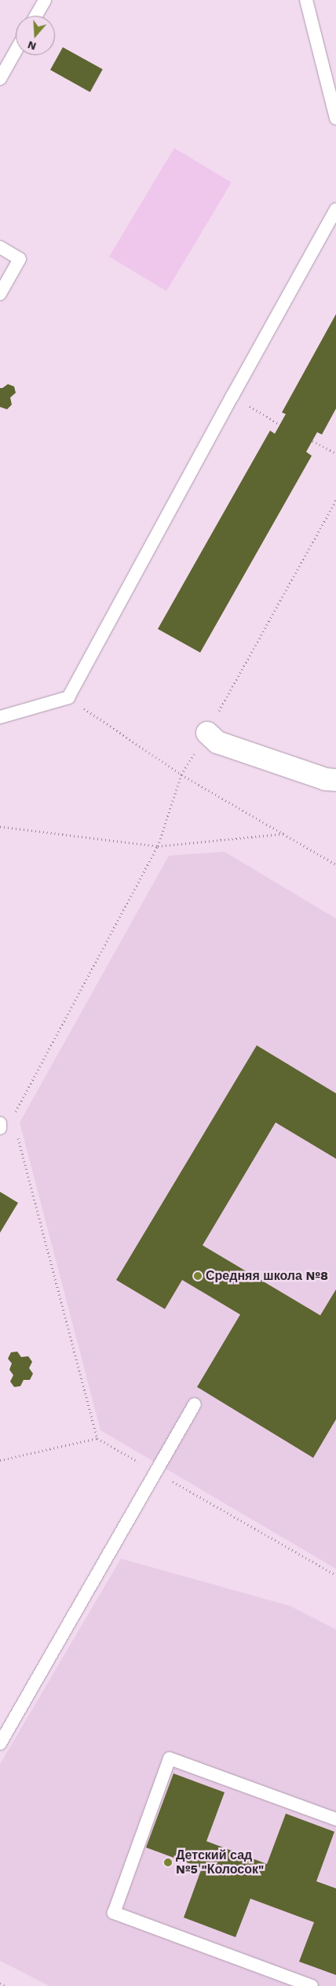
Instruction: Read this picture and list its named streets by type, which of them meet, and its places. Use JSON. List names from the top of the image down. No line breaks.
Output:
{"places":["Средняя школа №8","Детский сад №5 \"Колосок\""],"north":"bottom"}
